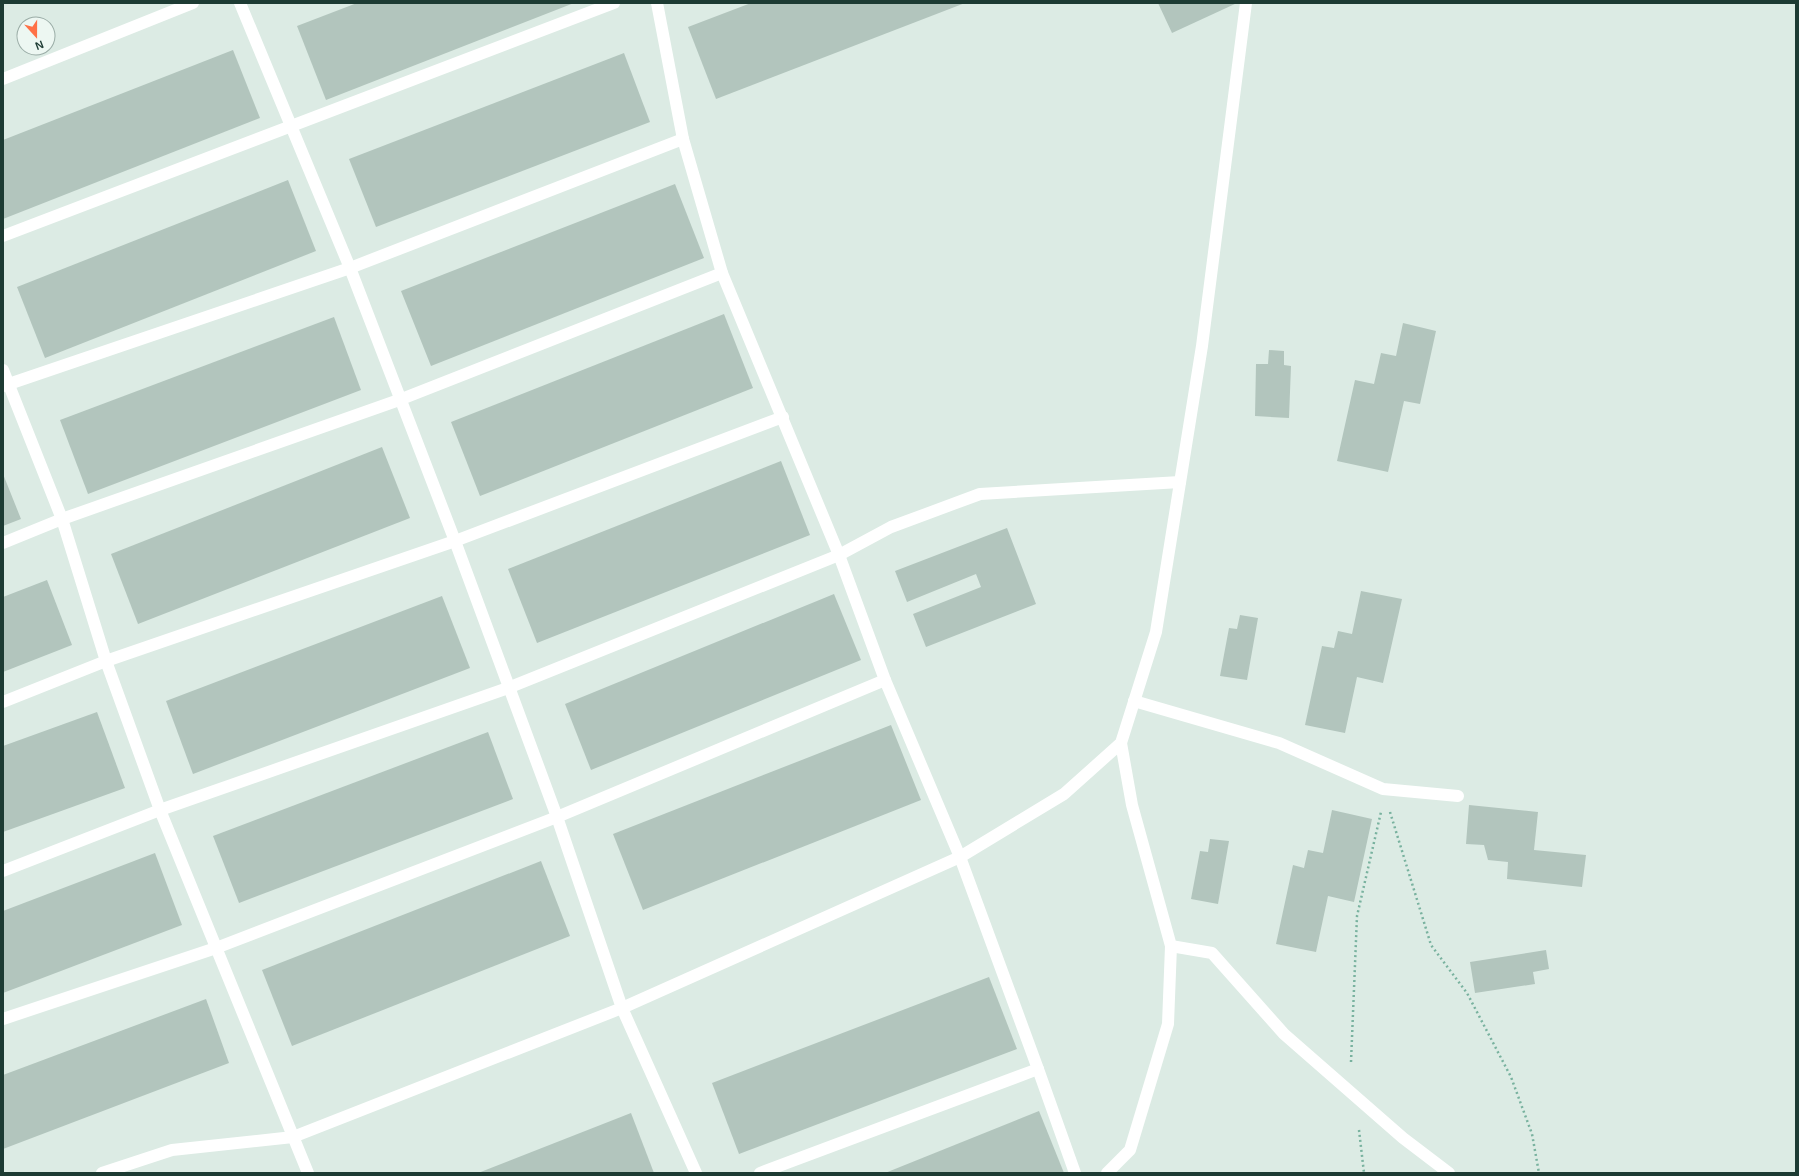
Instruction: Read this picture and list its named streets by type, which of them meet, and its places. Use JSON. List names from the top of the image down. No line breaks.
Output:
{"north":"bottom"}
